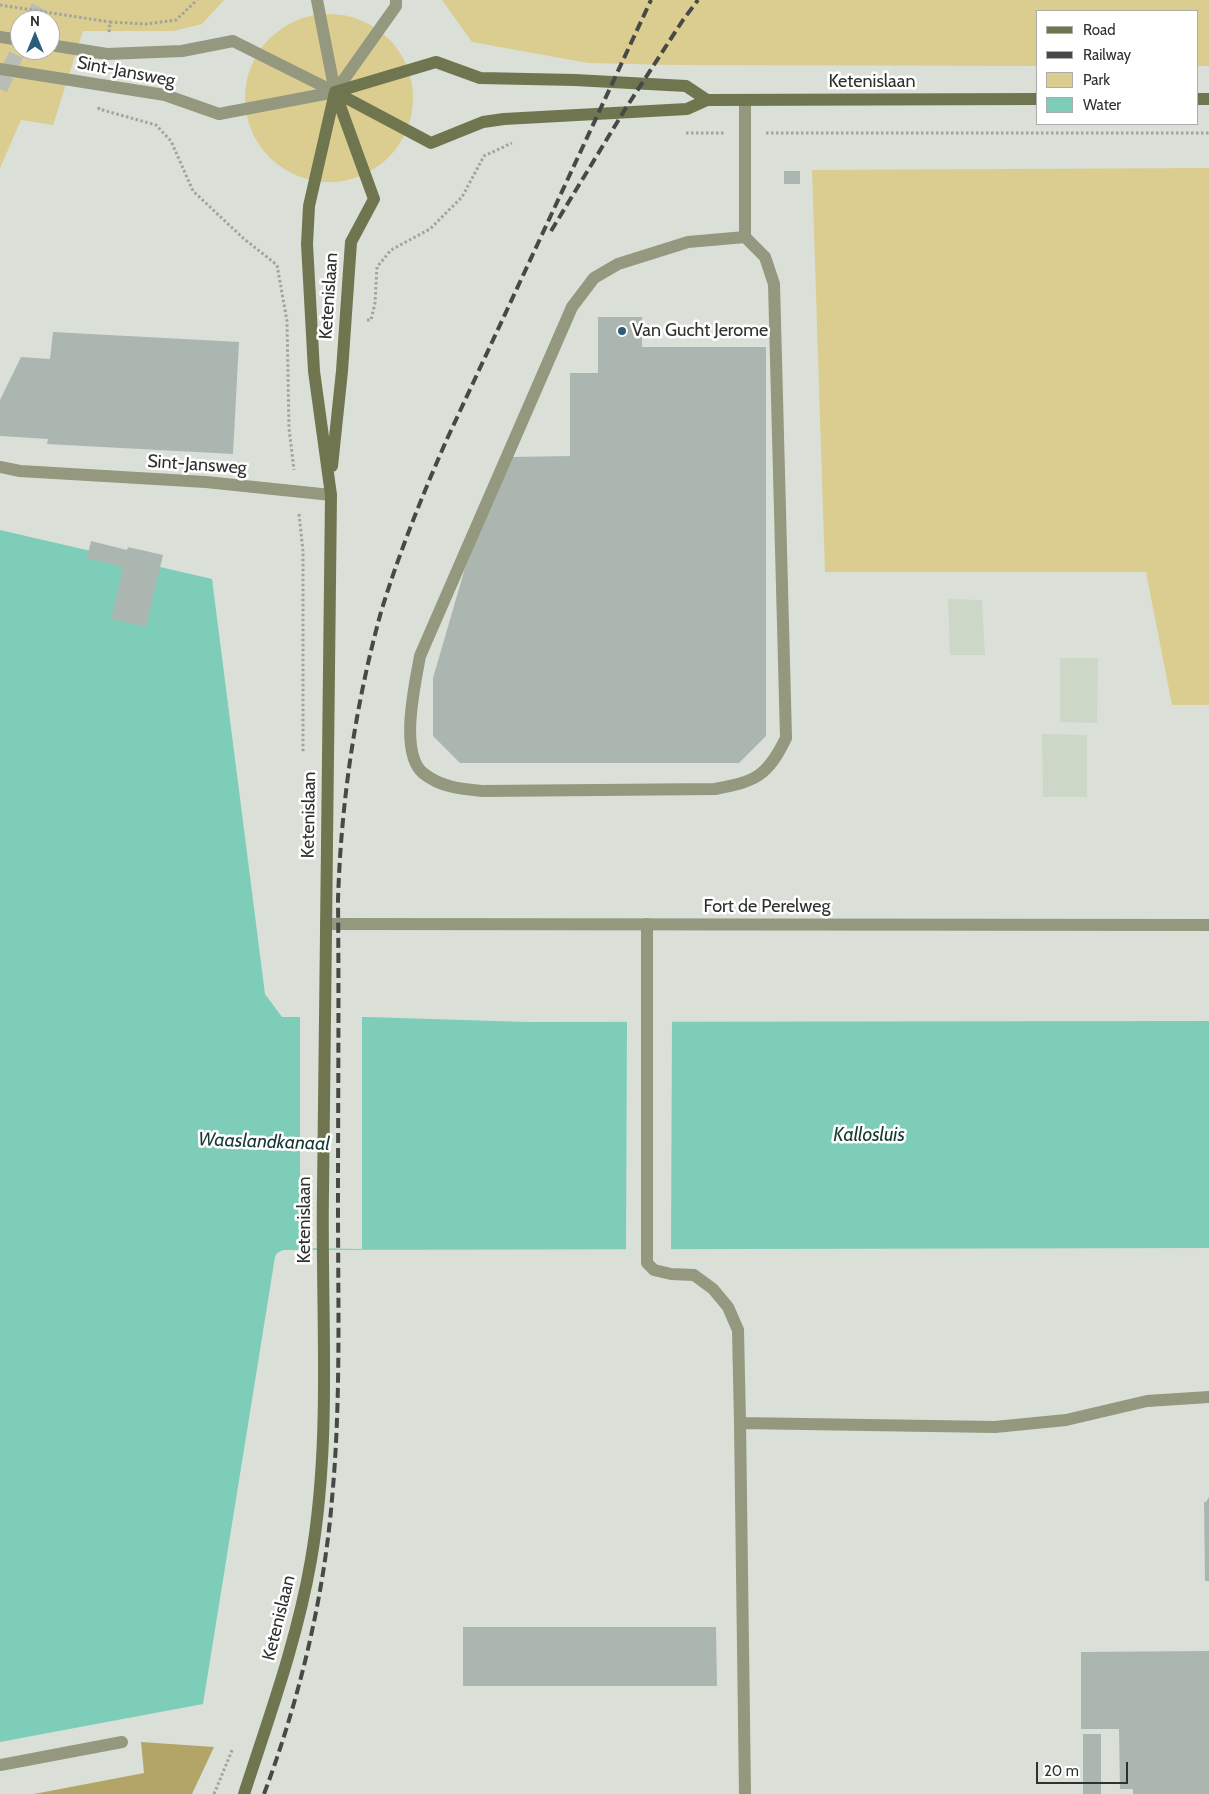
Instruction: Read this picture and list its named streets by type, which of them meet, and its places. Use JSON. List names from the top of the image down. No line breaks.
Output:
{"streets":{"main road":["Ketenislaan"],"street":["Sint-Jansweg","Fort de Perelweg"]},"crossings":[["Sint-Jansweg","Ketenislaan"],["Ketenislaan","Fort de Perelweg"]],"water":["Kallosluis","Waaslandkanaal"],"places":["Van Gucht Jerome"],"legend":["Road","Railway","Park","Water"],"scale_bar":"20 m","north":"top"}
